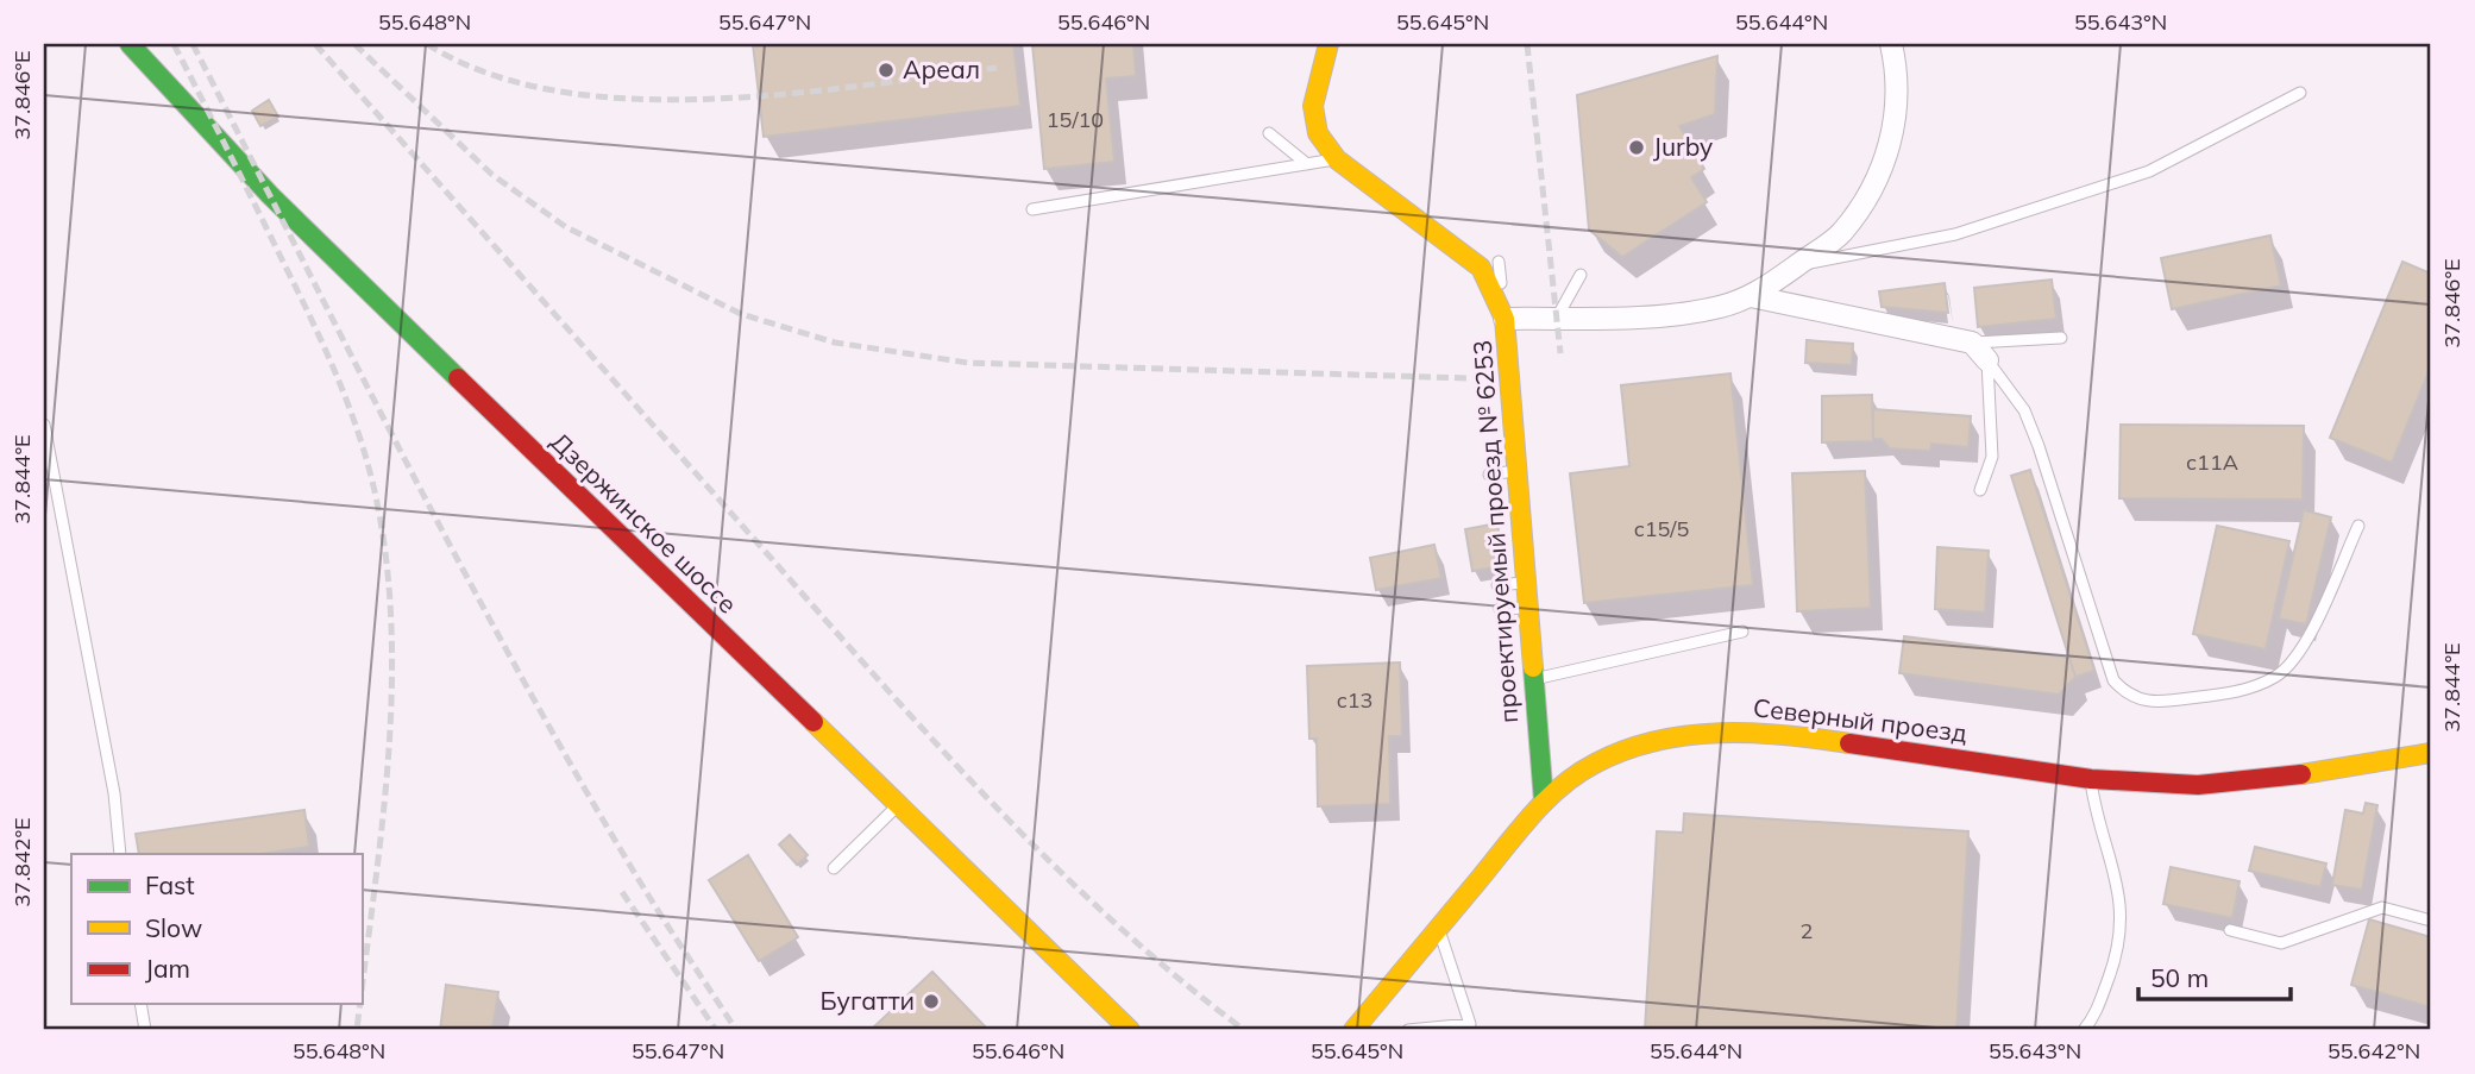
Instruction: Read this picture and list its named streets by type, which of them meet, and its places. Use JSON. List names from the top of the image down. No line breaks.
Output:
{"streets":{"street":["Дзержинское шоссе","проектируемый проезд № 6253","Северный проезд"]},"crossings":[["проектируемый проезд № 6253","Северный проезд"]],"places":["Ареал","Jurby","Бугатти"],"house_numbers":["15/10","с11А","с15/5","с13","2"],"legend":["Fast","Slow","Jam"],"scale_bar":"50 m","coordinates":["55.648°N","55.647°N","55.646°N","55.645°N","55.644°N","55.643°N","37.846°E","37.844°E","37.842°E","55.642°N"]}
